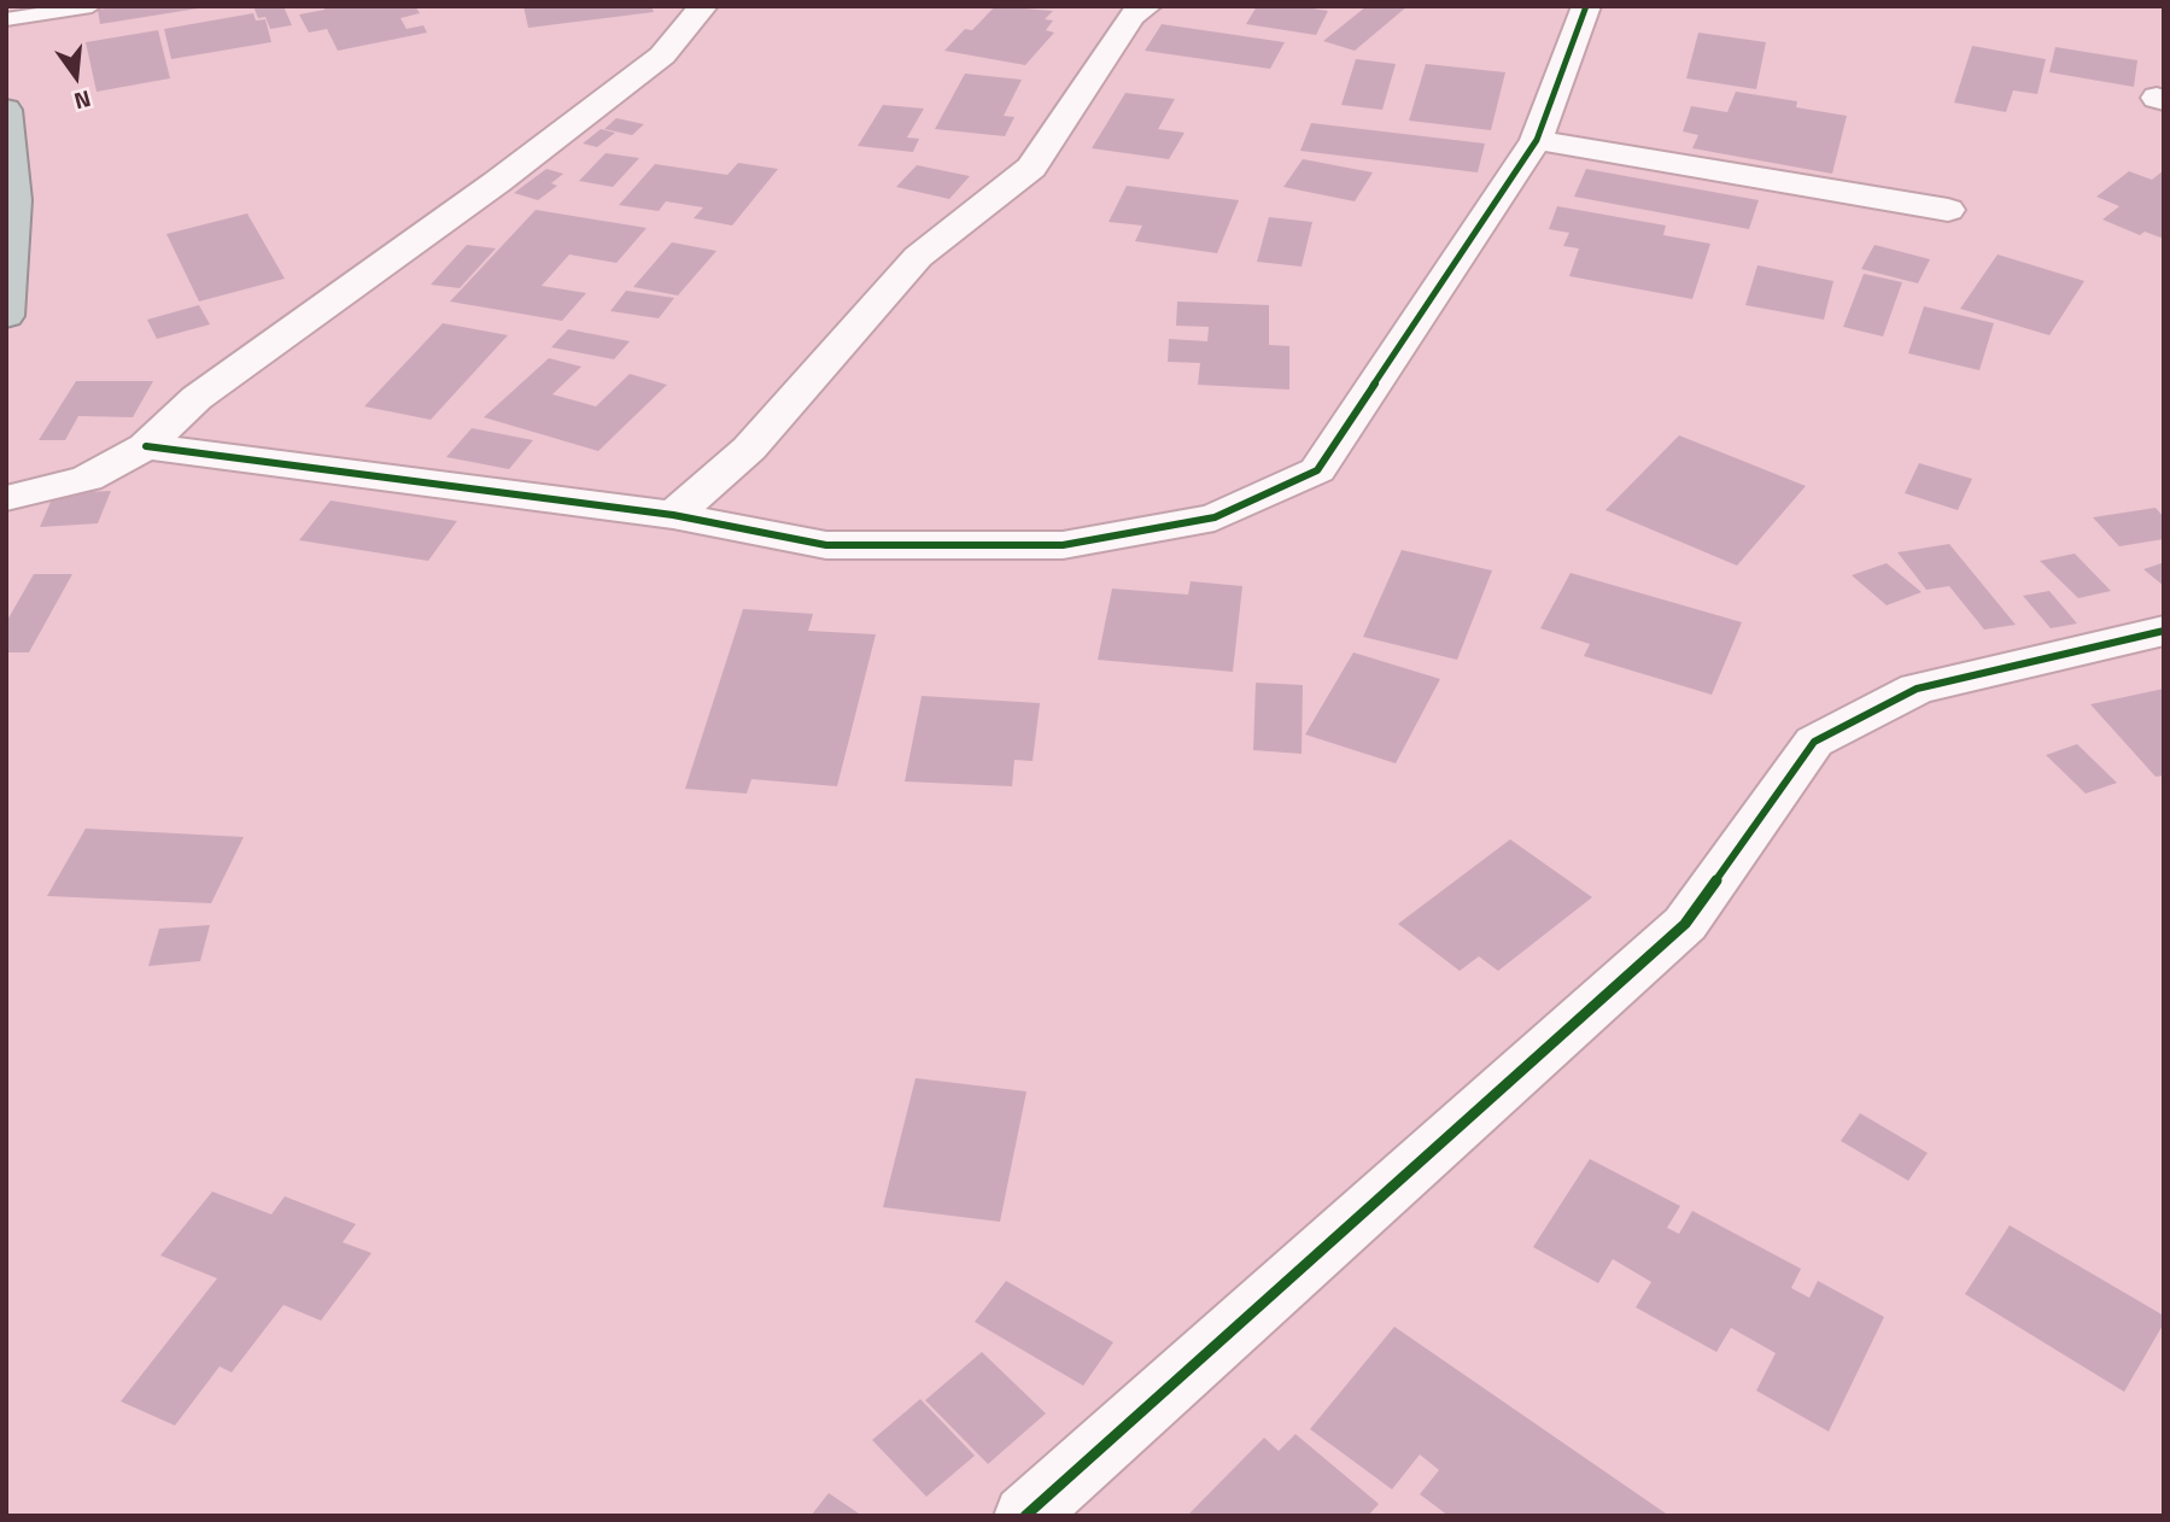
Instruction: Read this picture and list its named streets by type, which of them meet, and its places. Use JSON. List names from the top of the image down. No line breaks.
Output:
{"north":"bottom"}
